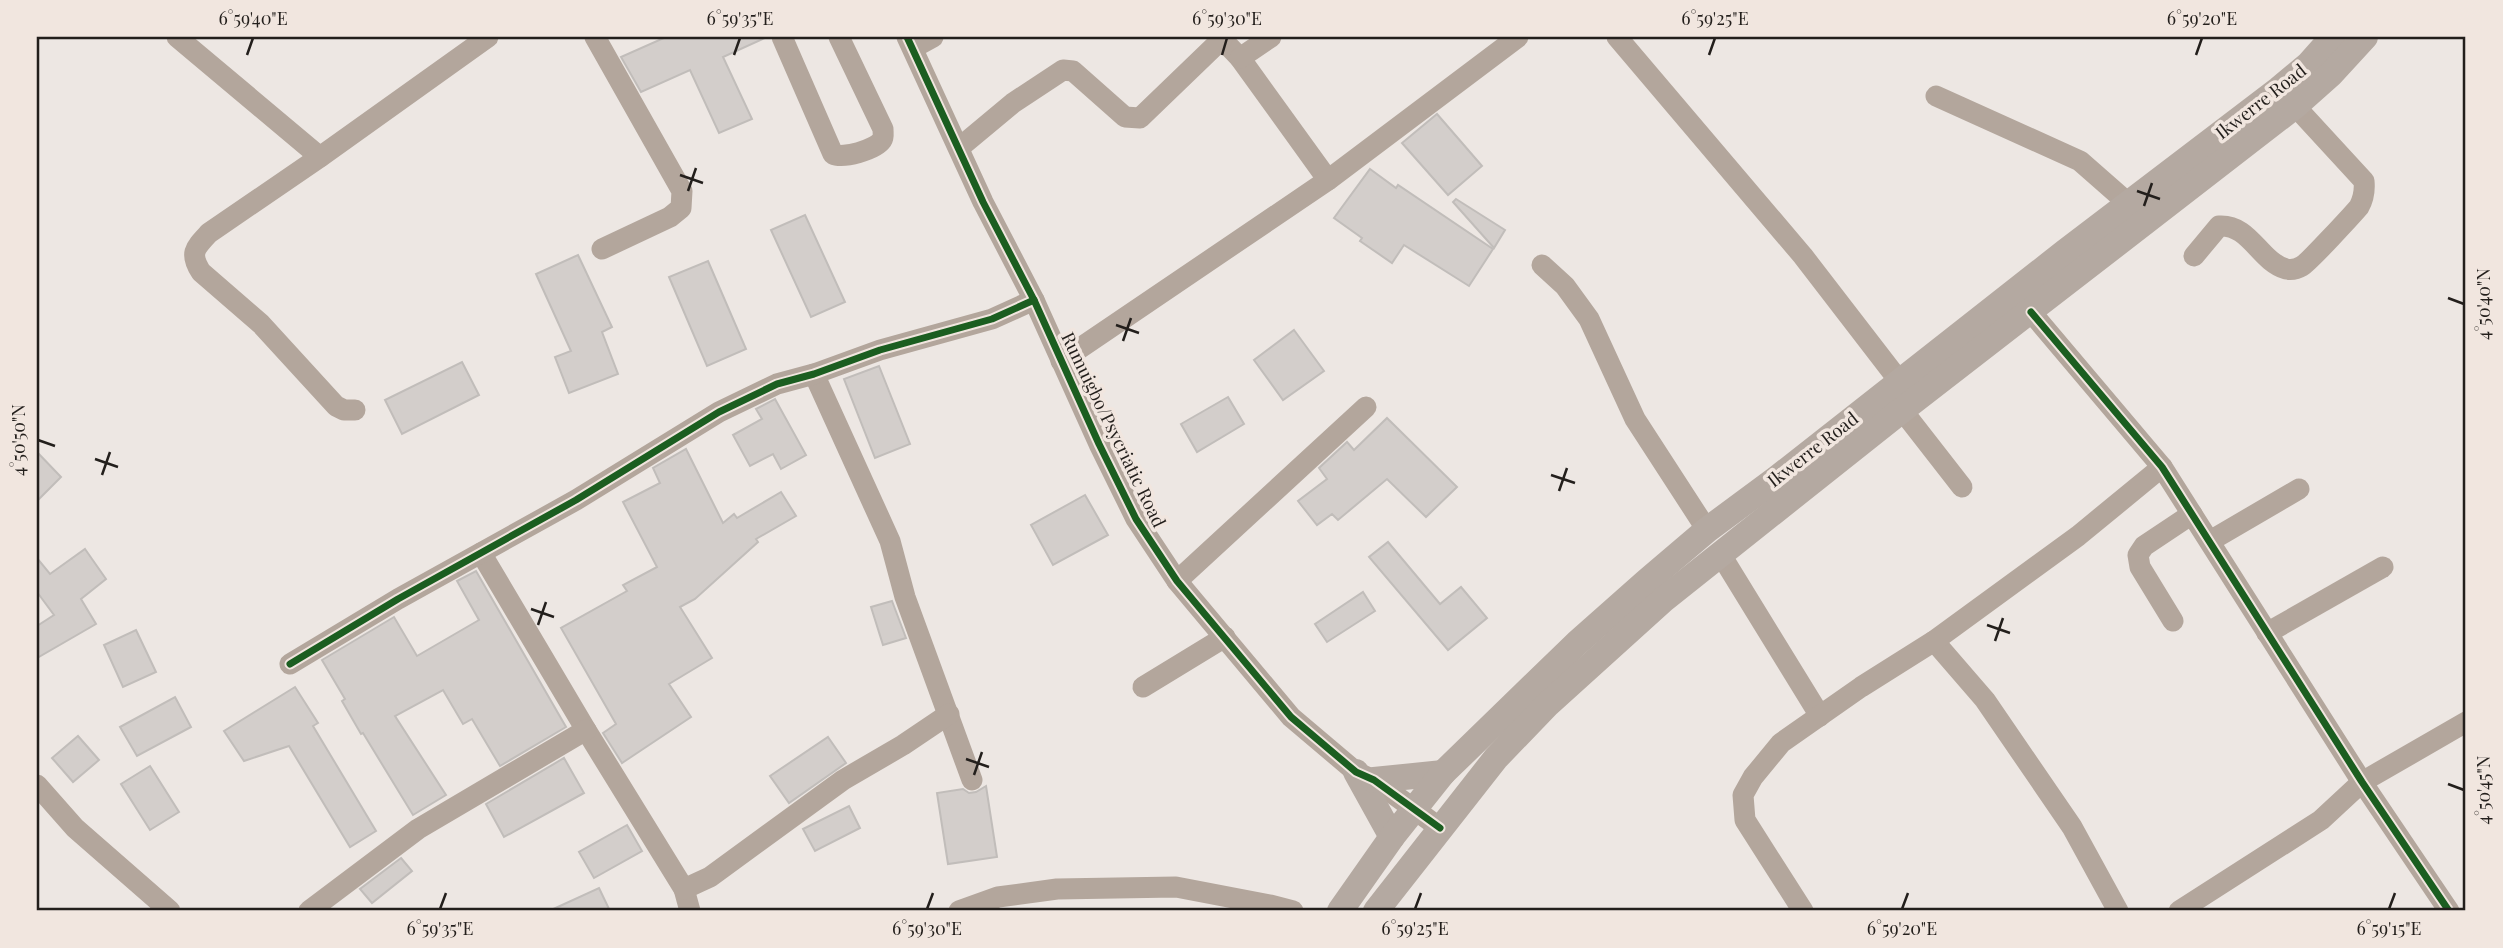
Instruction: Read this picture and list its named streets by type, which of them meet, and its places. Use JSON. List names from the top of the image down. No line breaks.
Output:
{"streets":{"main road":["Ikwerre Road"],"street":["Rumuigbo/Psycriatic Road"]},"crossings":[["Ikwerre Road","Rumuigbo/Psycriatic Road"]],"coordinates":["6°59'40\"E","6°59'35\"E","6°59'30\"E","6°59'25\"E","6°59'20\"E","4°50'40\"N","4°50'50\"N","4°50'45\"N","6°59'15\"E"]}
